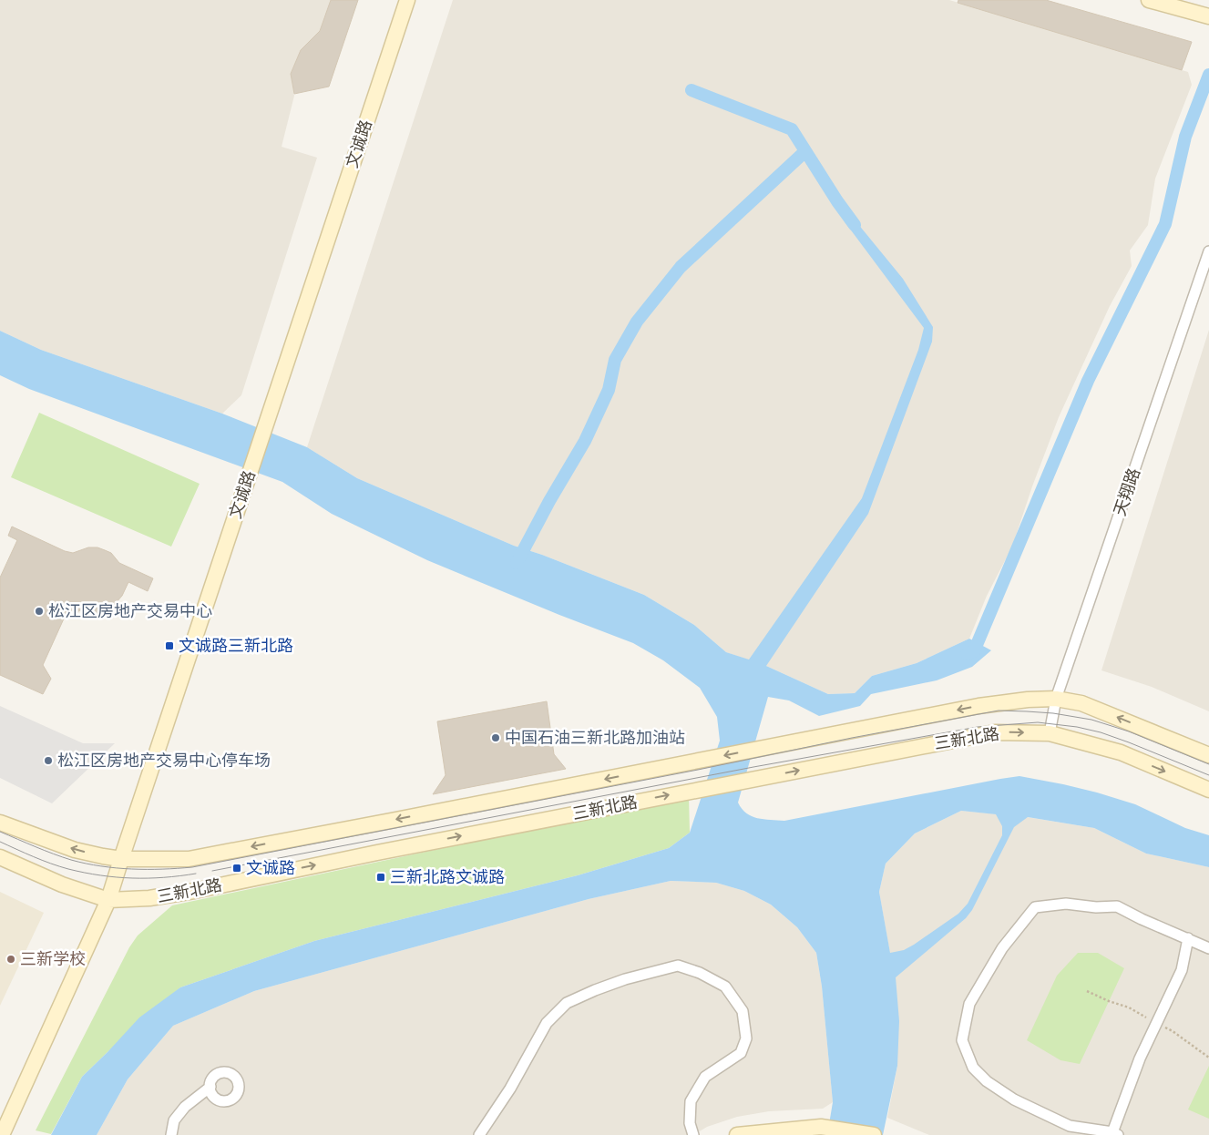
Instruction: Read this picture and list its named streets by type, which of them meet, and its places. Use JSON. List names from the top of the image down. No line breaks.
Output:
{"streets":{"main road":["文诚路","三新北路"],"street":["天翔路"]},"crossings":[["文诚路","三新北路"],["天翔路","三新北路"]],"places":{"other":["松江区房地产交易中心","中国石油三新北路加油站","松江区房地产交易中心停车场","三新学校"],"transit":["文诚路三新北路","文诚路","三新北路文诚路"]}}
